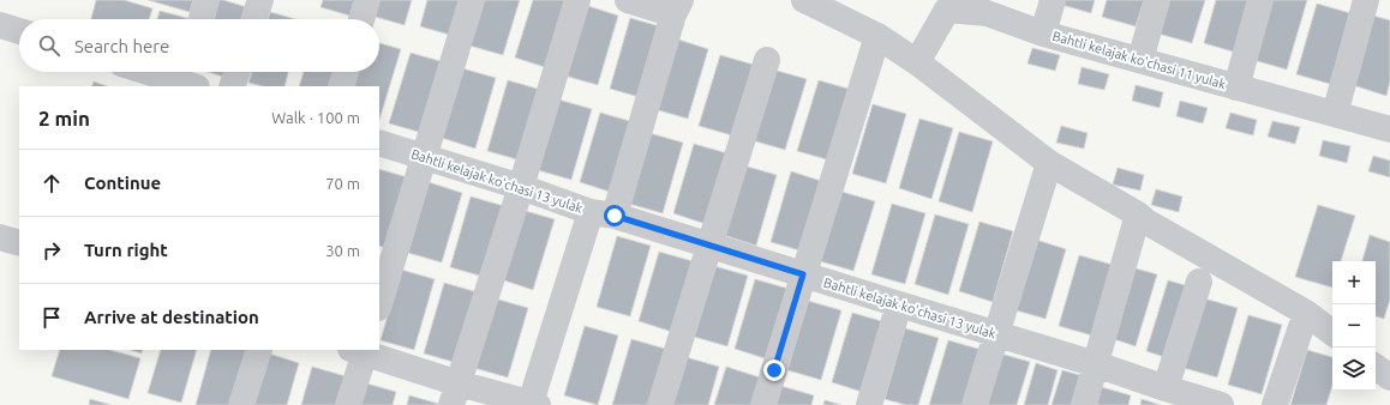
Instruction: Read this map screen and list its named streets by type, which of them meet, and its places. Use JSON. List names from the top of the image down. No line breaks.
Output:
{"streets":{"street":["Bahtli kelajak ko'chasi 11 yulak","Bahtli kelajak ko'chasi 13 yulak"]},"page":{"search":"Search here","heading":["2 min","Walk · 100 m"],"list":[["Continue","70 m"],["Turn right","30 m"],"Arrive at destination"],"map_buttons":["+","−"]}}
